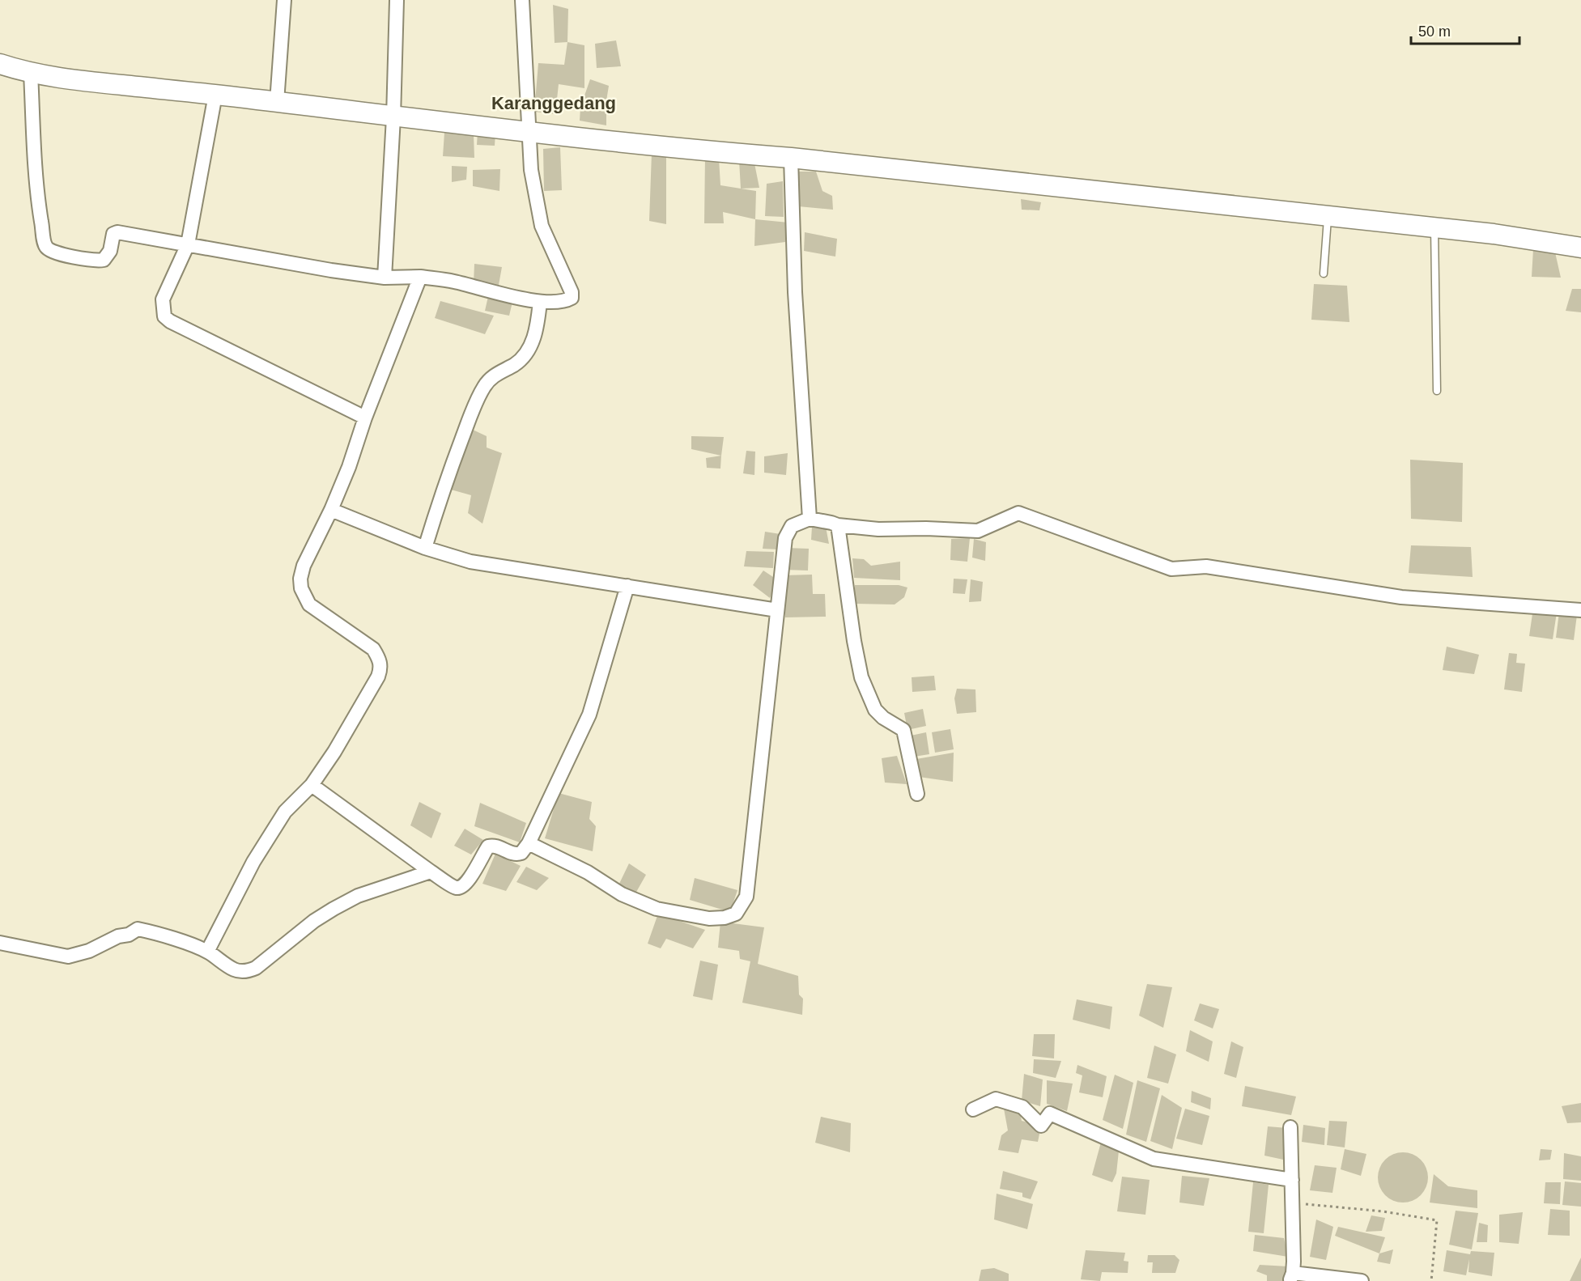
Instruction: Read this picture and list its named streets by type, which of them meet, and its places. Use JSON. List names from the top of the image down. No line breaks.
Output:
{"districts":["Karanggedang"],"scale_bar":"50 m"}
